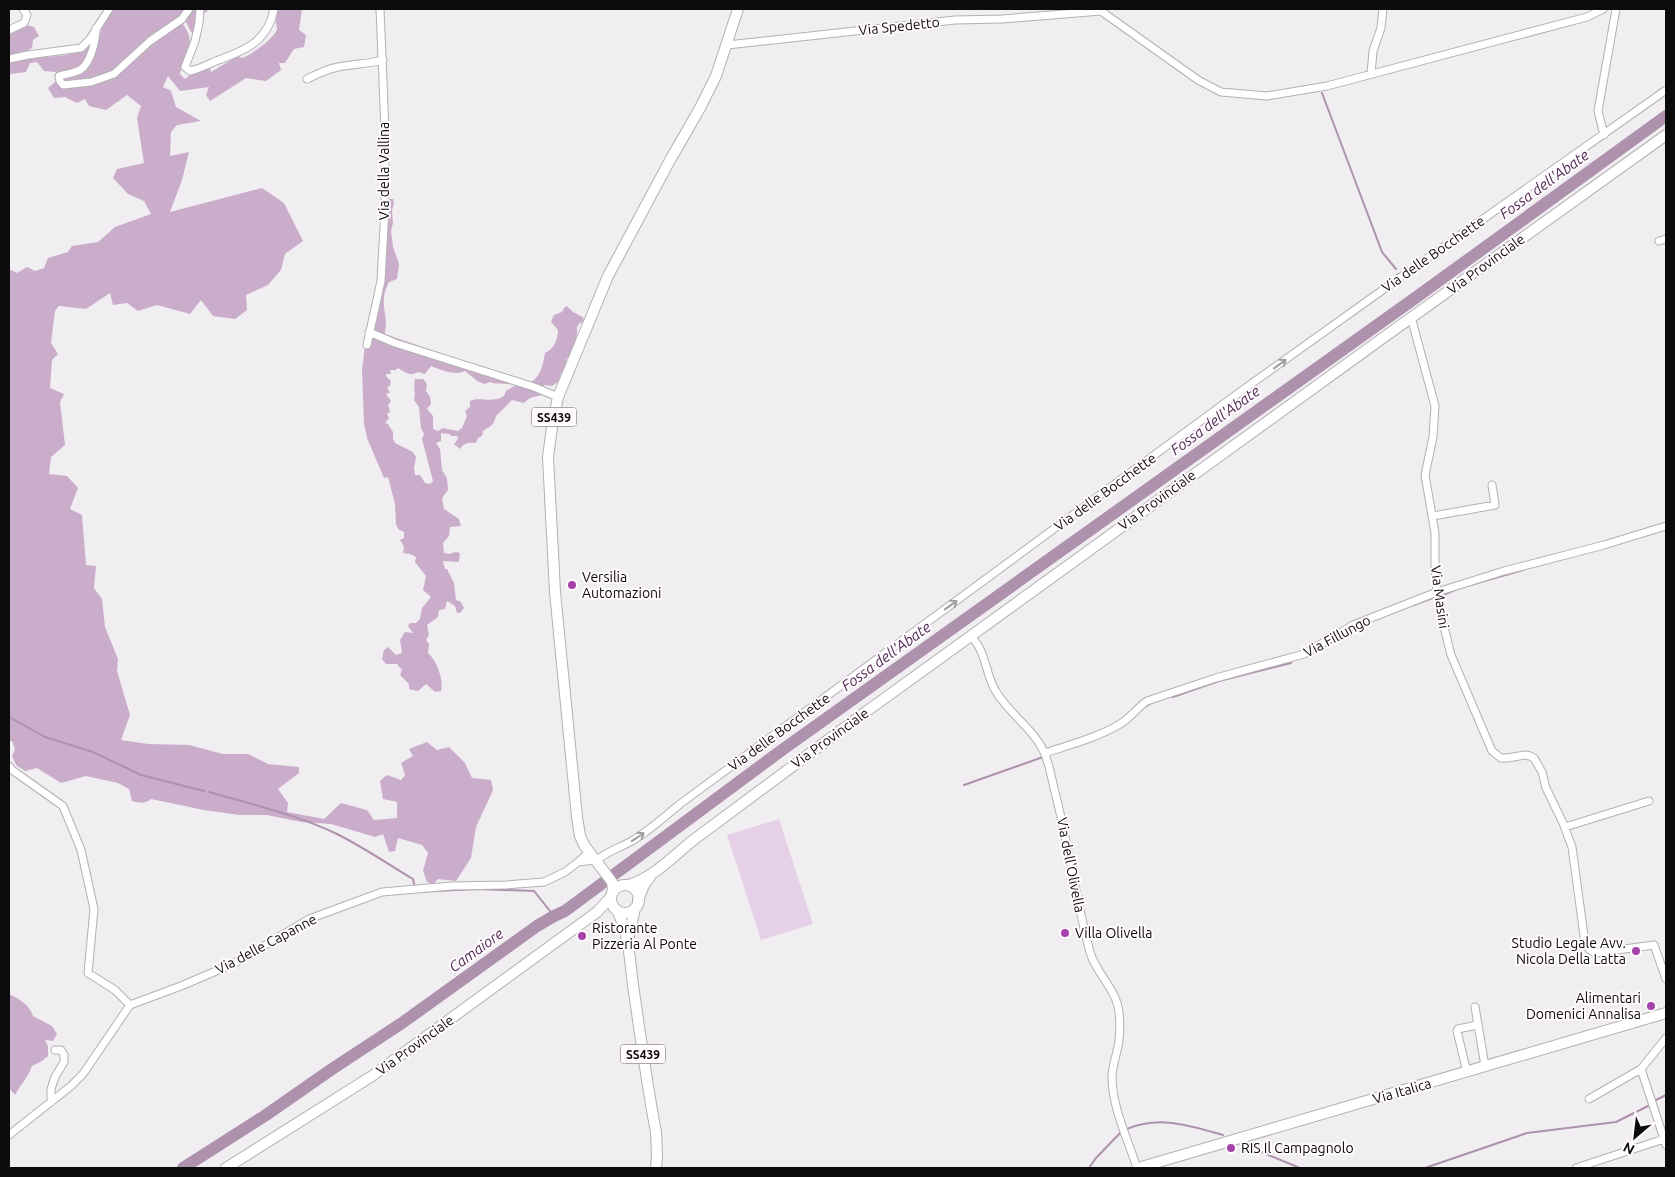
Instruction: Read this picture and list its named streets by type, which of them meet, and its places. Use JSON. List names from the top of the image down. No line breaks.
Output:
{"streets":{"main road":["Via Provinciale","SS439","Via Italica"],"street":["Via Spedetto","Via della Vallina","Via delle Bocchette","Via Masini","Via Fillungo","Via dell'Olivella","Via delle Capanne"]},"crossings":[["Via Spedetto","SS439"],["Via delle Bocchette","SS439"],["Via delle Bocchette","Via delle Capanne"],["Via Provinciale","SS439"],["Via Provinciale","Via Masini"],["Via Provinciale","Via dell'Olivella"],["SS439","Via delle Capanne"],["Via Masini","Via Fillungo"],["Via Fillungo","Via dell'Olivella"],["Via dell'Olivella","Via Italica"]],"one_way":["Via delle Bocchette"],"water":["Fossa dell'Abate","Camaiore"],"places":["Versilia Automazioni","Villa Olivella","Ristorante Pizzeria Al Ponte","Studio Legale Avv. Nicola Della Latta","Alimentari Domenici Annalisa","RIS Il Campagnolo"],"north":"bottom left"}
